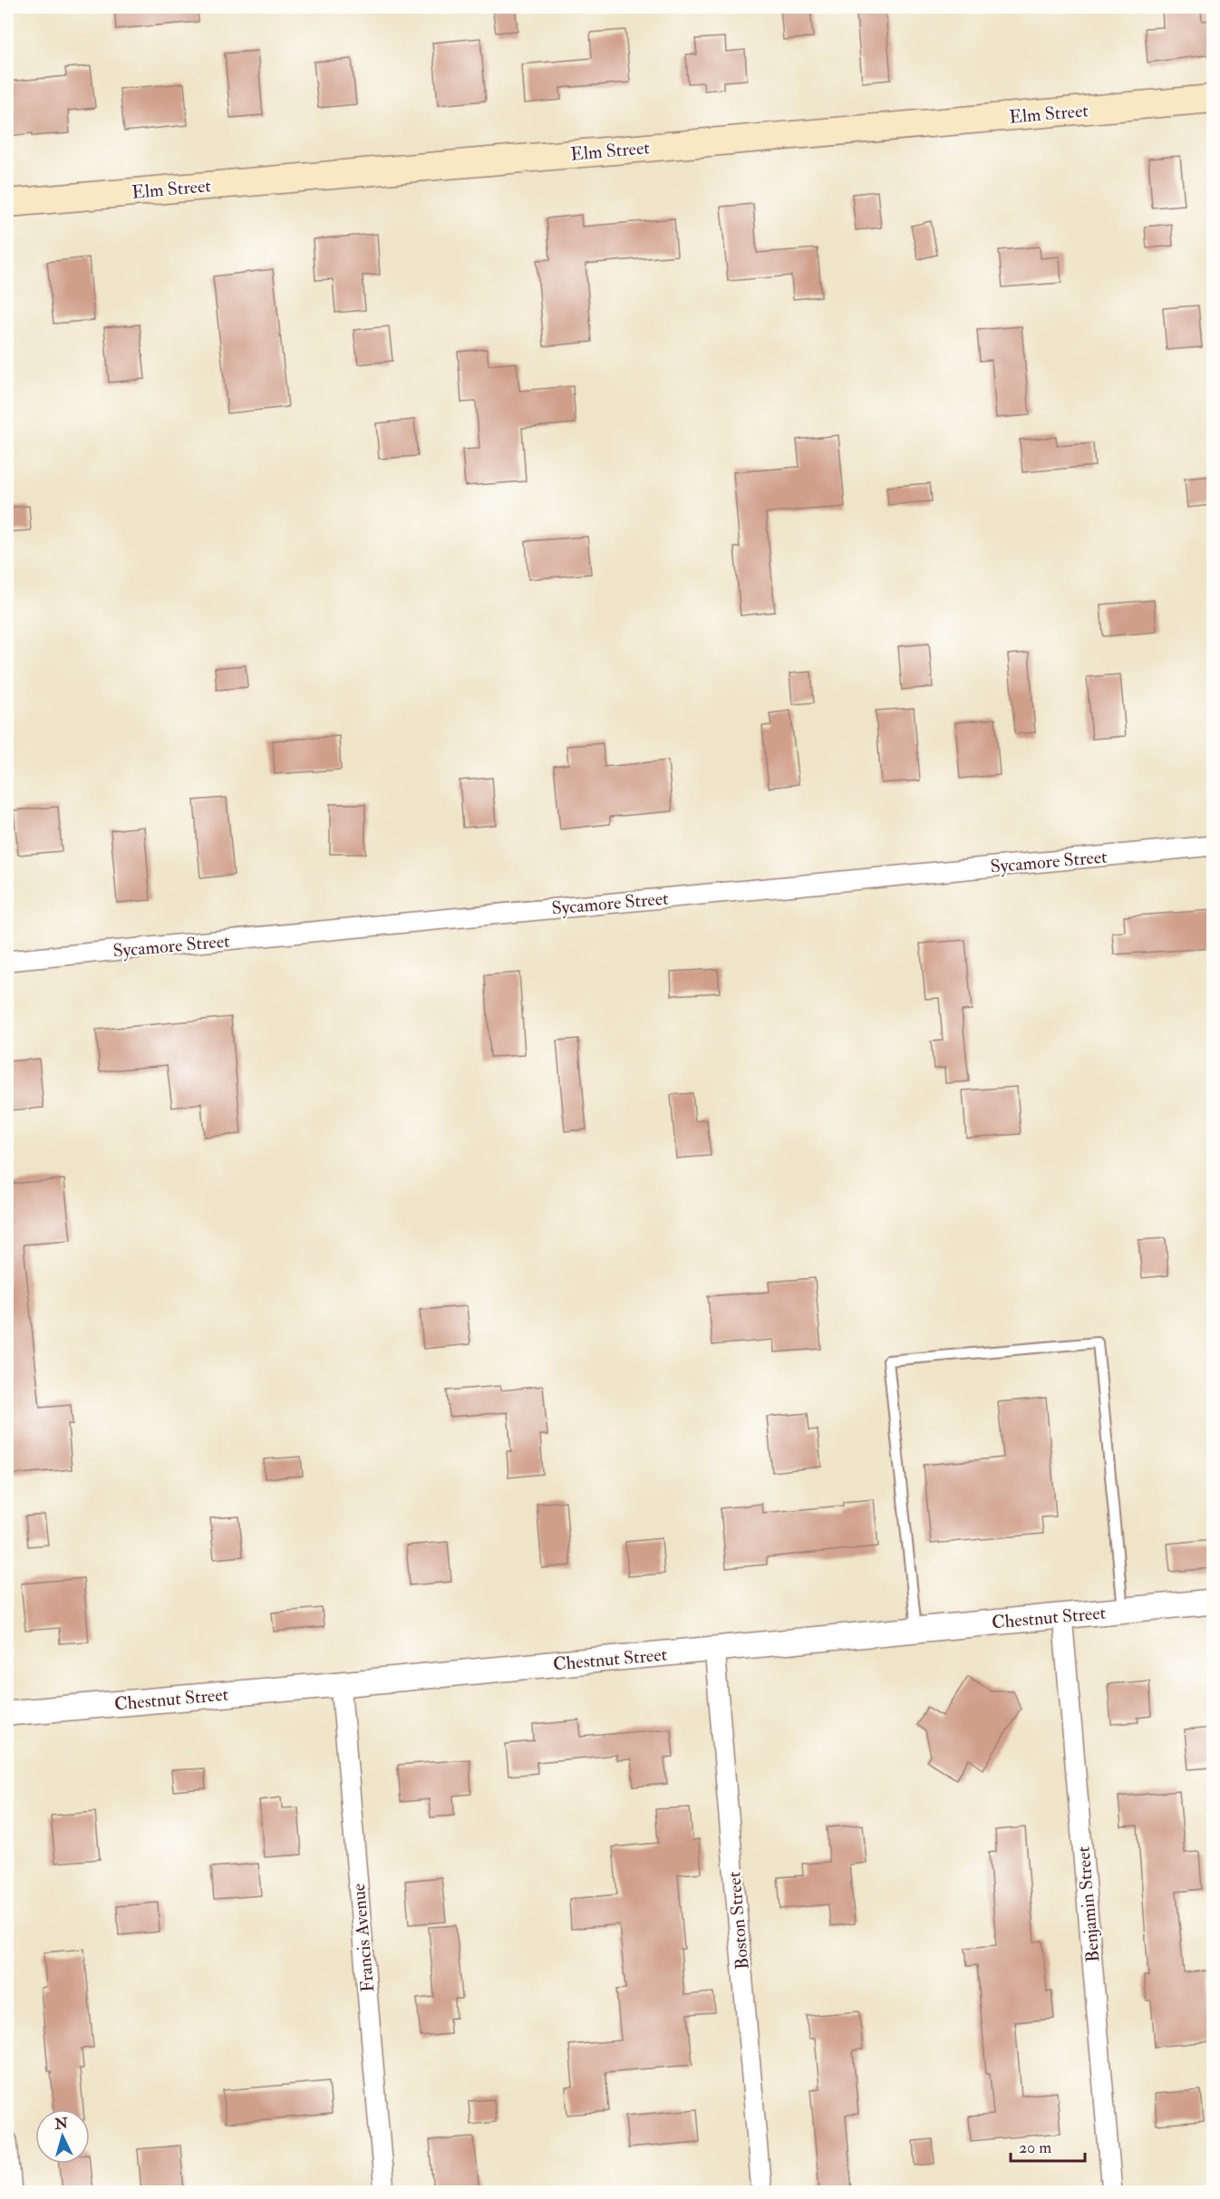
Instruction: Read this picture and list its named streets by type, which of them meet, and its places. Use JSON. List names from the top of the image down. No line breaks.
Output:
{"streets":{"main road":["Elm Street"],"street":["Sycamore Street","Chestnut Street","Benjamin Street","Boston Street","Francis Avenue"]},"crossings":[["Chestnut Street","Benjamin Street"],["Chestnut Street","Boston Street"],["Chestnut Street","Francis Avenue"]],"scale_bar":"20 m","north":"top"}
